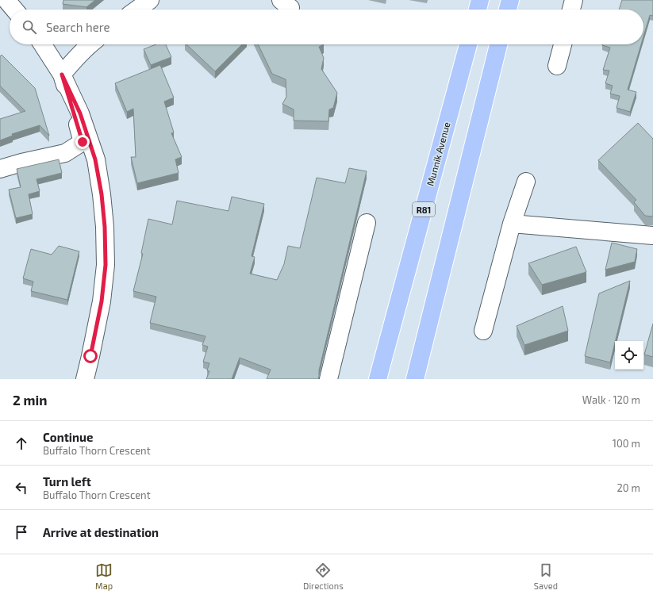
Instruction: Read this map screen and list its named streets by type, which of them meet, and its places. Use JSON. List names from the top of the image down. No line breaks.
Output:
{"streets":{"main road":["Munnik Avenue","R81"]},"page":{"search":"Search here","heading":["2 min","Walk · 120 m"],"list":[["Continue","Buffalo Thorn Crescent","100 m"],["Turn left","Buffalo Thorn Crescent","20 m"],"Arrive at destination"],"nav":["Map","Directions","Saved"]}}
